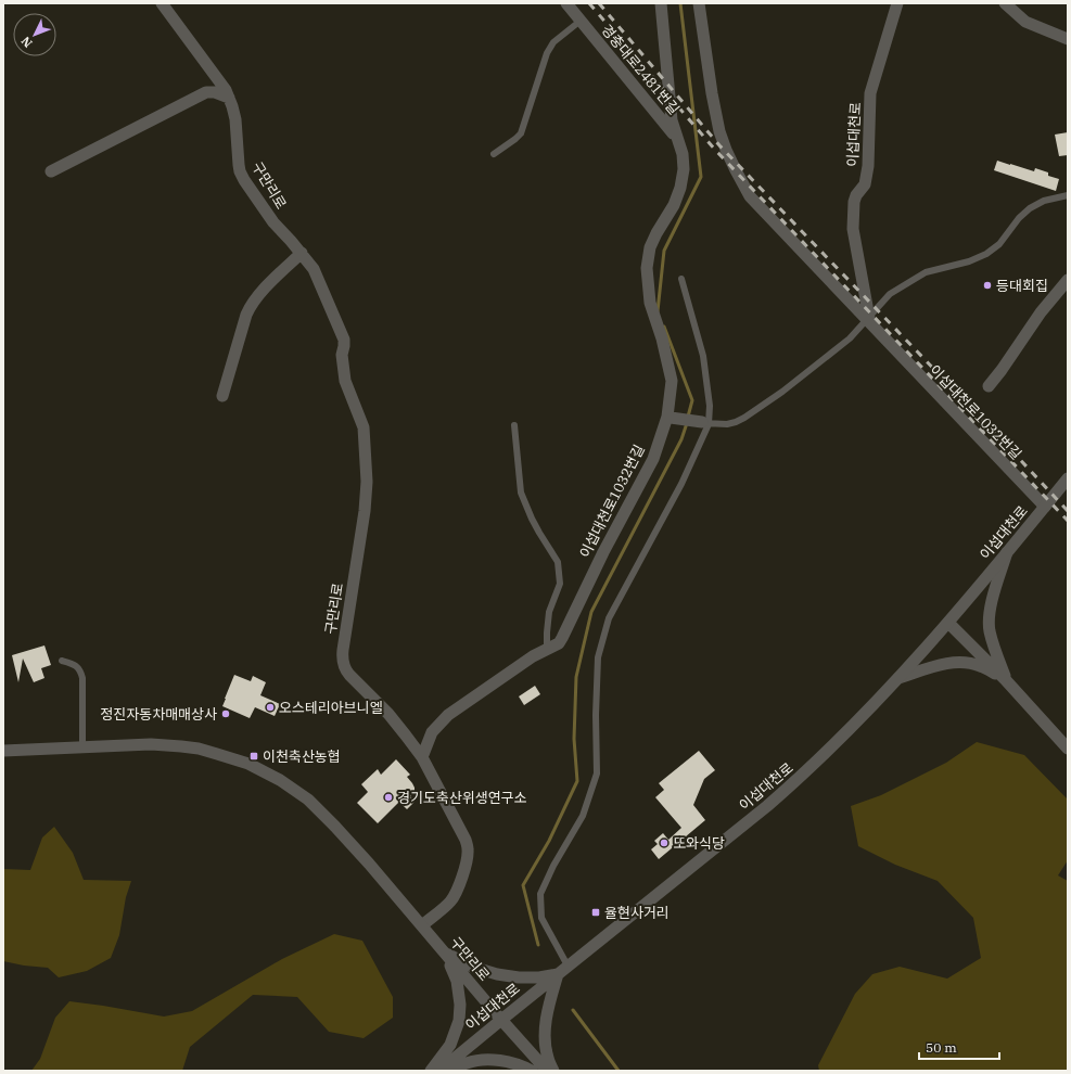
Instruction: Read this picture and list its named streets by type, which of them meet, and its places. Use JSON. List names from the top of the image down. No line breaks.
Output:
{"streets":{"street":["경충대로2481번길","이섭대천로","구만리로","이섭대천로1032번길"]},"crossings":[["경충대로2481번길","이섭대천로1032번길"],["이섭대천로","구만리로"],["이섭대천로","이섭대천로1032번길"],["구만리로","이섭대천로1032번길"]],"places":{"other":["등대회집","오스테리아브니엘","정진자동차매매상사","경기도축산위생연구소","또와식당"],"transit":["이천축산농협","율현사거리"]},"scale_bar":"50 m","north":"bottom left"}
